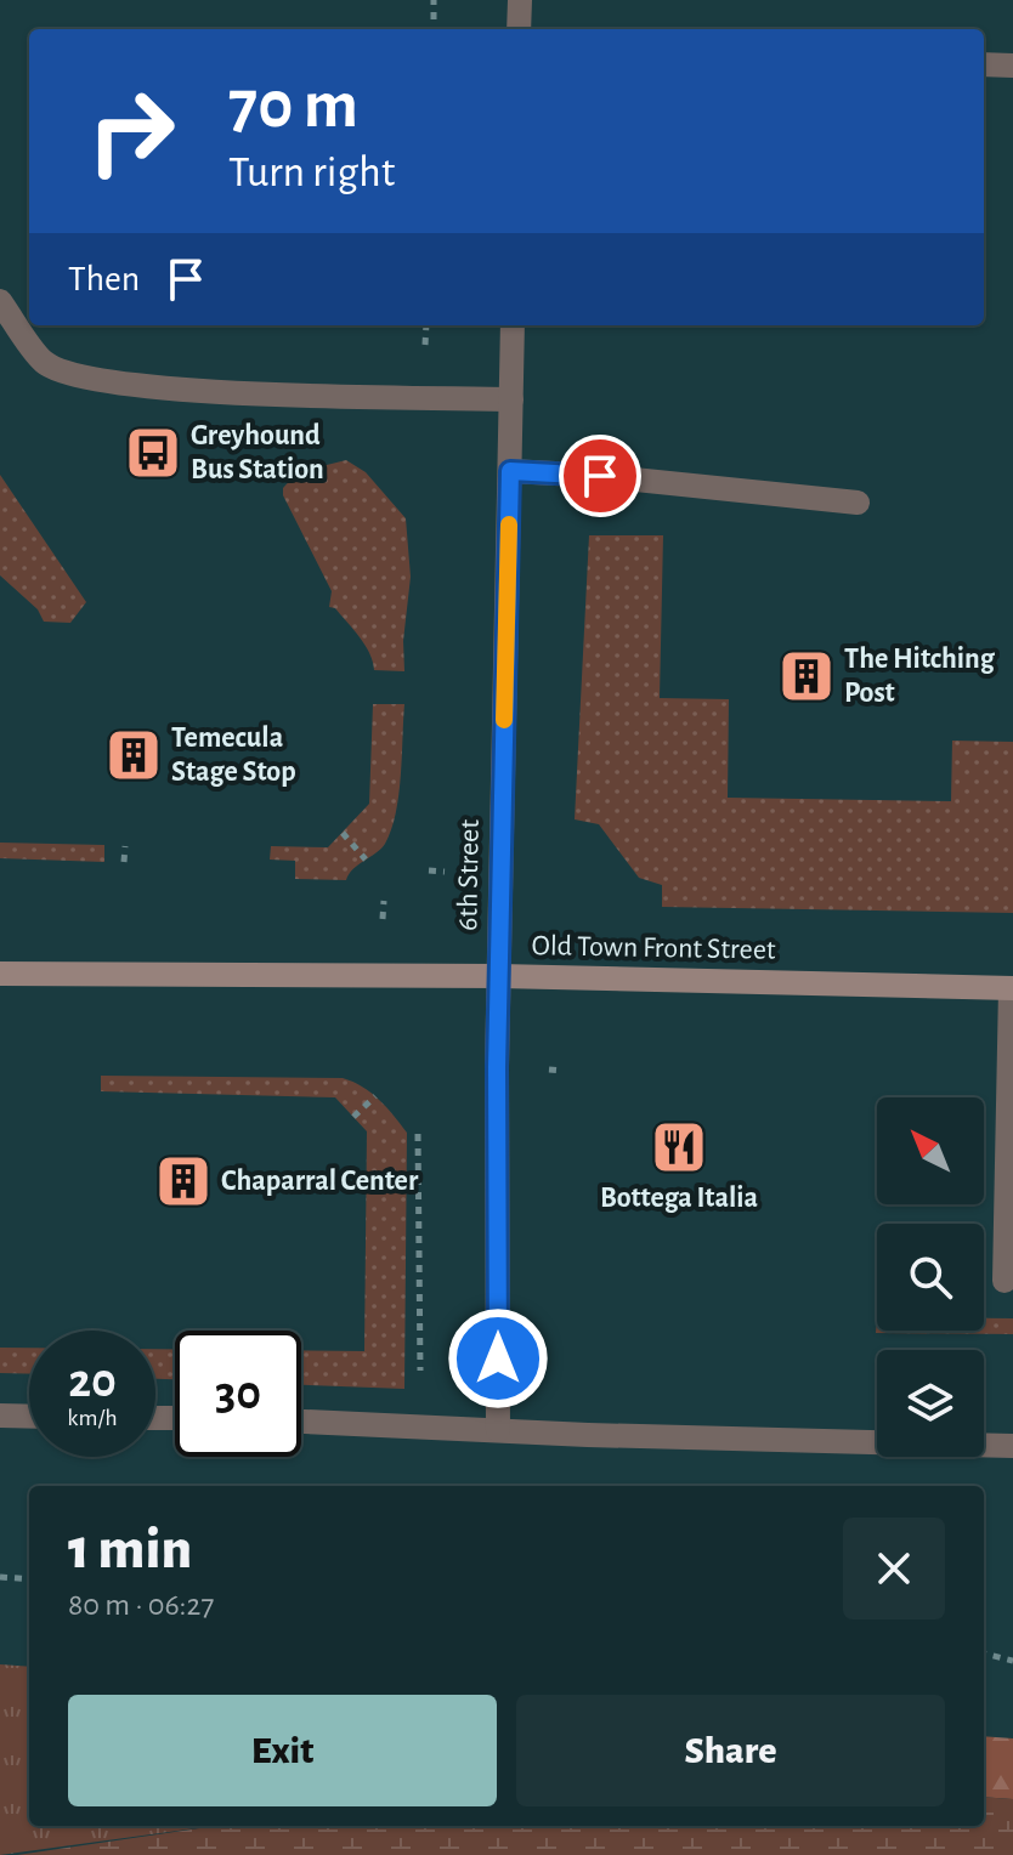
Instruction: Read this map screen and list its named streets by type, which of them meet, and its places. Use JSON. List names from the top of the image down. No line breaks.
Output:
{"streets":{"main road":["Old Town Front Street"],"street":["6th Street"]},"crossings":[["6th Street","Old Town Front Street"]],"places":{"bus stop":["Greyhound Bus Station"],"building":["The Hitching Post","Temecula Stage Stop","Chaparral Center"],"restaurant":["Bottega Italia"]},"north":"top left","page":{"turn":["70 m","Turn right"],"then":"Then","speed":"20 km/h","limit":"30","heading":["1 min","80 m · 06:27"],"buttons":["Exit","Share"]}}
